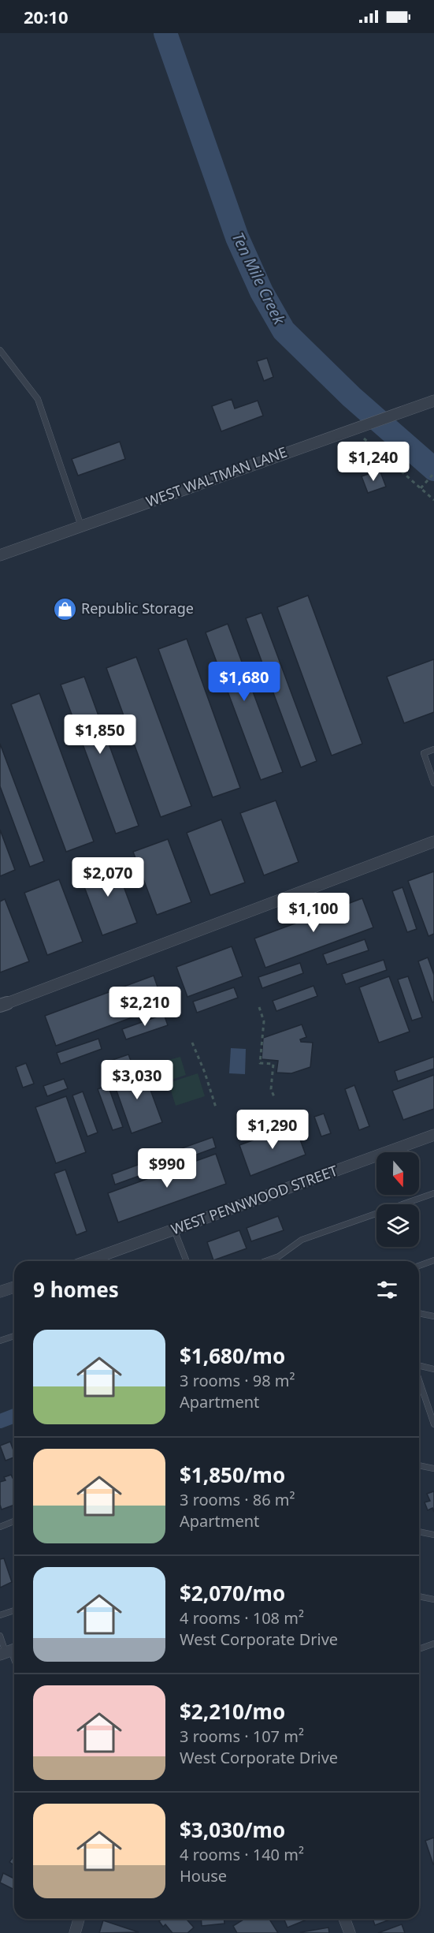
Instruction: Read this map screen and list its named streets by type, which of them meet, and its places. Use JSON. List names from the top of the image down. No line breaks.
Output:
{"streets":{"street":["WEST WALTMAN LANE","WEST PENNWOOD STREET"]},"water":["Ten Mile Creek"],"places":{"shop":["Republic Storage"]},"north":"bottom","page":{"status":"20:10","price":["$1,240","$1,680","$1,850","$2,070","$1,100","$2,210","$3,030","$1,290","$990"],"heading":"9 homes","list":[{"name":"$1,680/mo","note":"3 rooms · 98 m² · Apartment"},{"name":"$1,850/mo","note":"3 rooms · 86 m² · Apartment"},{"name":"$2,070/mo","note":"4 rooms · 108 m² · West Corporate Drive"},{"name":"$2,210/mo","note":"3 rooms · 107 m² · West Corporate Drive"},{"name":"$3,030/mo","note":"4 rooms · 140 m² · House"}]}}
